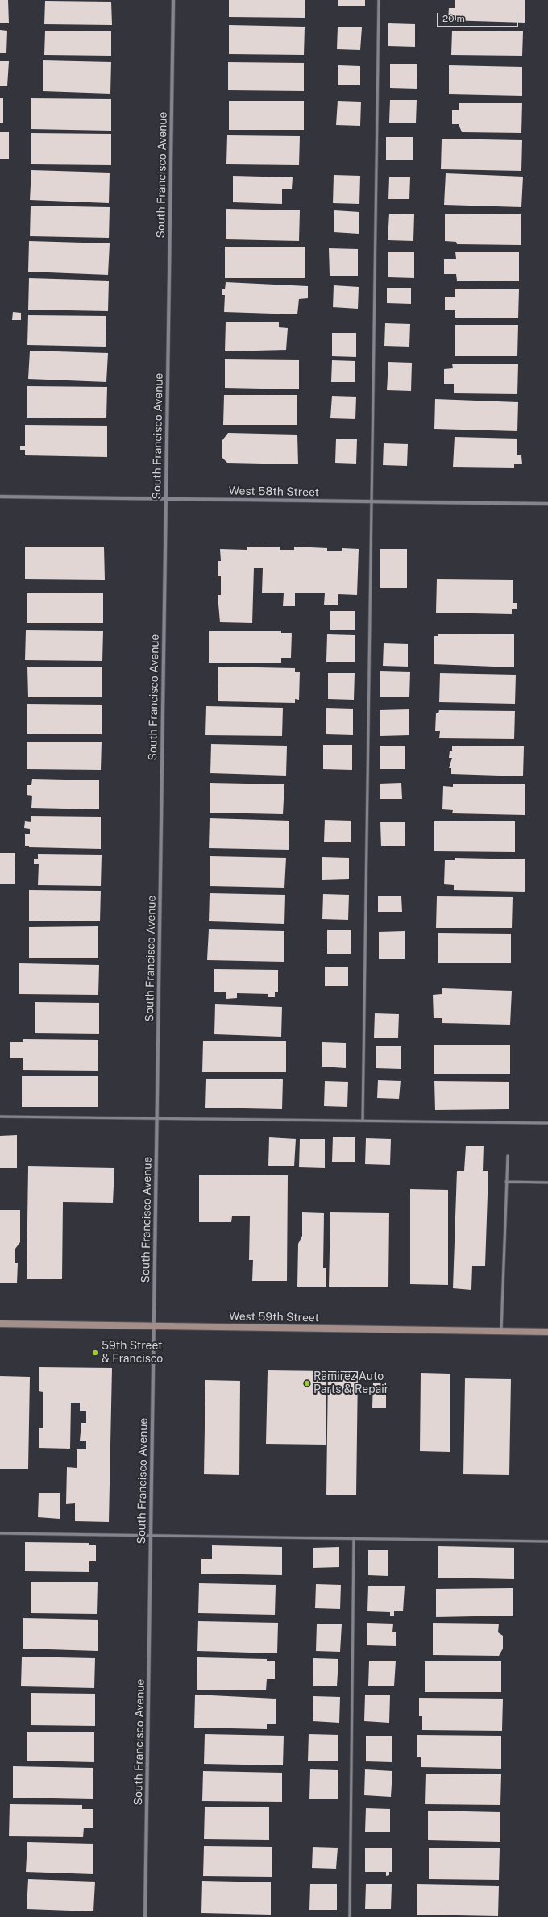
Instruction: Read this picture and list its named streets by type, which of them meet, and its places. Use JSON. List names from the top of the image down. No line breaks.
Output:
{"streets":{"street":["South Francisco Avenue","West 58th Street","West 59th Street"]},"crossings":[["South Francisco Avenue","West 58th Street"],["South Francisco Avenue","West 59th Street"]],"places":["59th Street & Francisco","Ramirez Auto Parts & Repair"],"scale_bar":"20 m"}
